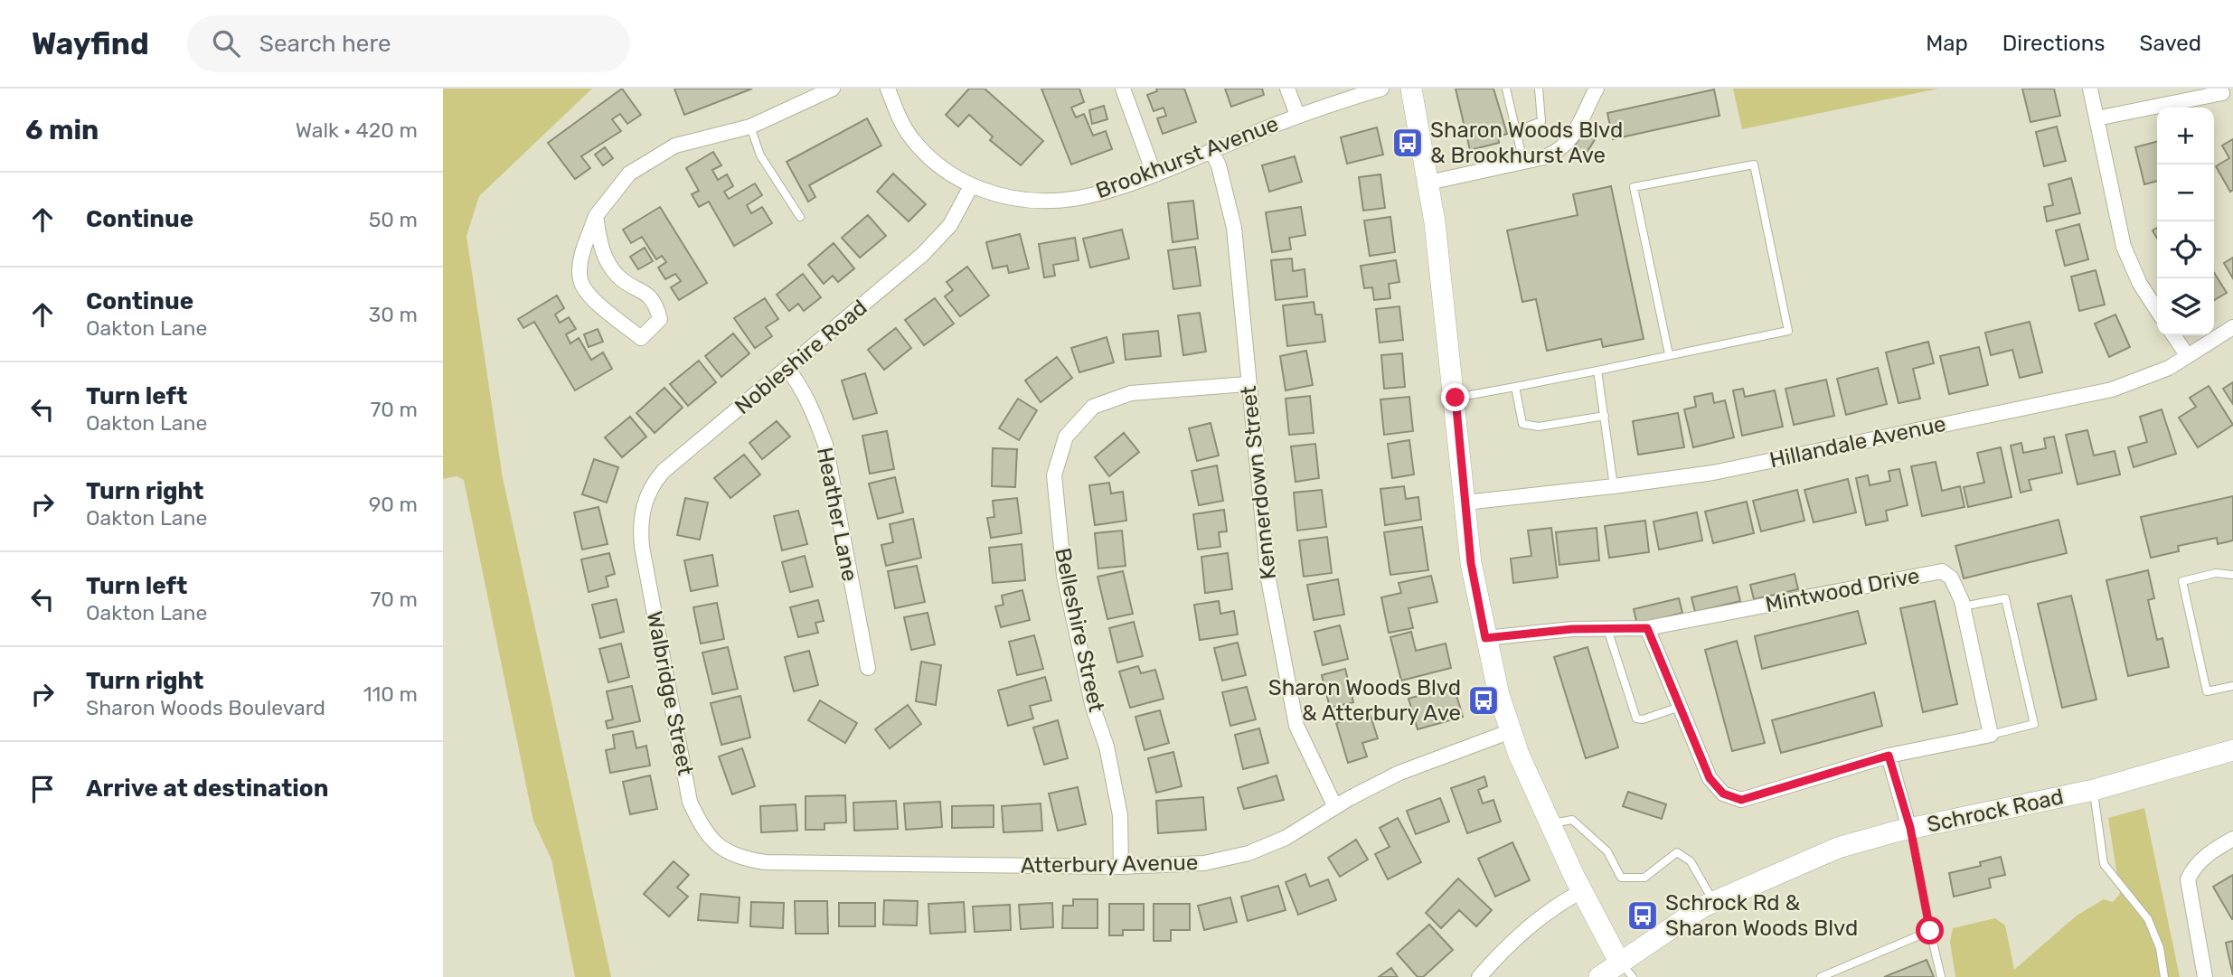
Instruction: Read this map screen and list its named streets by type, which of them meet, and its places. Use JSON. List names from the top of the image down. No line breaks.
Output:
{"streets":{"street":["Brookhurst Avenue","Nobleshire Road","Hillandale Avenue","Kennerdown Street","Heather Lane","Mintwood Drive","Belleshire Street","Walbridge Street","Schrock Road","Atterbury Avenue"]},"crossings":[["Brookhurst Avenue","Nobleshire Road"],["Brookhurst Avenue","Kennerdown Street"],["Nobleshire Road","Heather Lane"],["Nobleshire Road","Walbridge Street"],["Kennerdown Street","Belleshire Street"],["Kennerdown Street","Atterbury Avenue"],["Belleshire Street","Atterbury Avenue"],["Walbridge Street","Atterbury Avenue"]],"places":{"bus stop":["Sharon Woods Blvd & Brookhurst Ave","Sharon Woods Blvd & Atterbury Ave","Schrock Rd & Sharon Woods Blvd"]},"page":{"header":"Wayfind","search":"Search here","nav":["Map","Directions","Saved"],"heading":["6 min","Walk · 420 m"],"map_buttons":["+","−"],"list":[["Continue","50 m"],["Continue","Oakton Lane","30 m"],["Turn left","Oakton Lane","70 m"],["Turn right","Oakton Lane","90 m"],["Turn left","Oakton Lane","70 m"],["Turn right","Sharon Woods Boulevard","110 m"],"Arrive at destination"]}}
